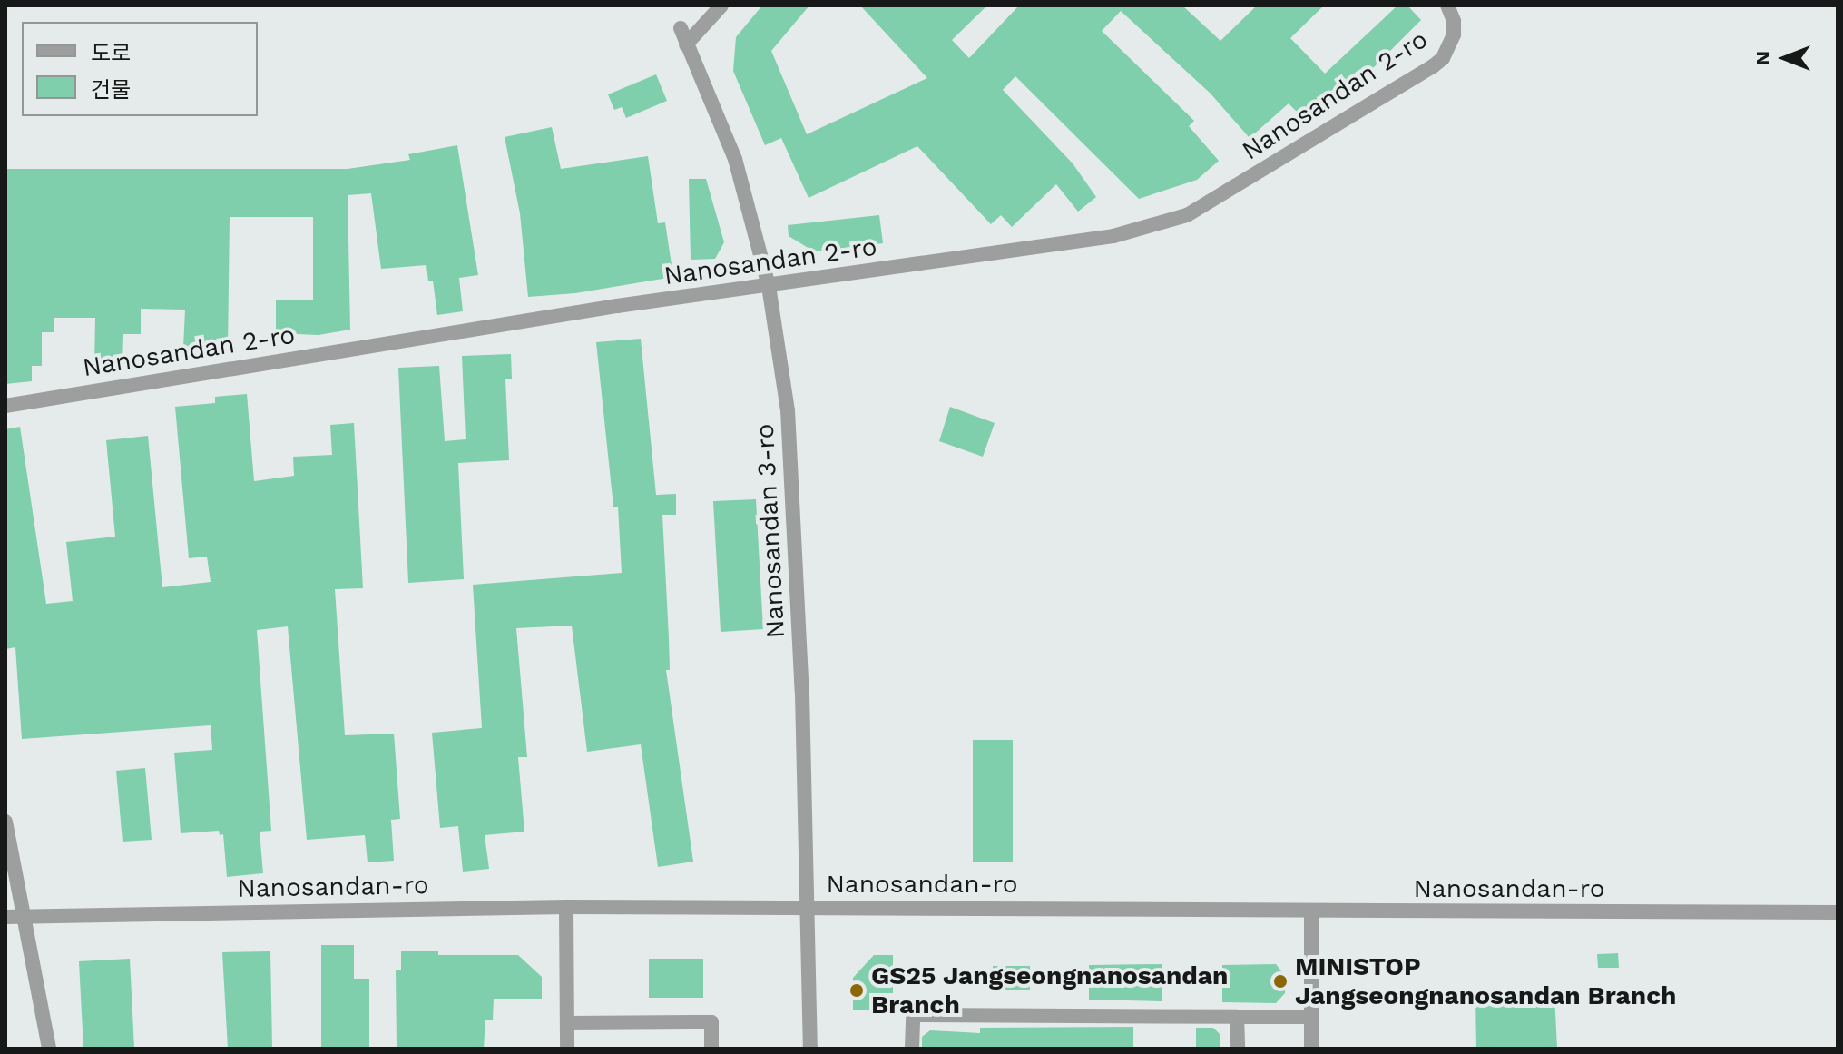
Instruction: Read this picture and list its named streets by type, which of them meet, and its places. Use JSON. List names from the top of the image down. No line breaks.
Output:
{"streets":{"street":["Nanosandan 2-ro","Nanosandan 3-ro","Nanosandan-ro"]},"crossings":[["Nanosandan 2-ro","Nanosandan 3-ro"],["Nanosandan 3-ro","Nanosandan-ro"]],"places":["MINISTOP Jangseongnanosandan Branch","GS25 Jangseongnanosandan Branch"],"legend":["도로","건물"],"north":"left"}
